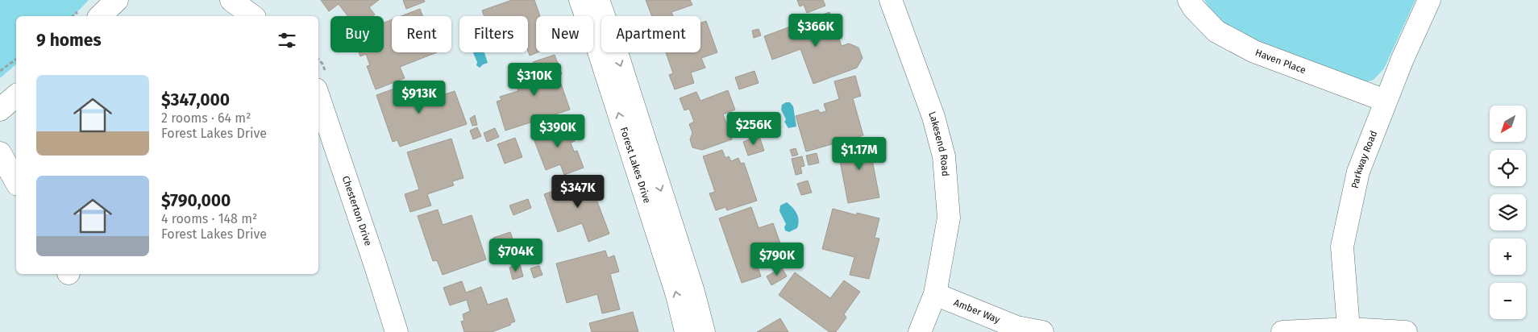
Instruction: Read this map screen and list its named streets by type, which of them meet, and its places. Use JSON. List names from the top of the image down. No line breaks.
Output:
{"streets":{"street":["Haven Place","Lakesend Road","Parkway Road","Forest Lakes Drive","Chesterton Drive","Amber Way"]},"crossings":[["Haven Place","Parkway Road"],["Lakesend Road","Amber Way"]],"north":"bottom left","page":{"price":["$366K","$310K","$913K","$256K","$390K","$1.17M","$347K","$704K","$790K"],"chip":["Buy","Rent","Filters","New","Apartment"],"heading":"9 homes","list":[{"name":"$347,000","note":"2 rooms · 64 m² · Forest Lakes Drive"},{"name":"$790,000","note":"4 rooms · 148 m² · Forest Lakes Drive"}],"map_buttons":["+","−"]}}
